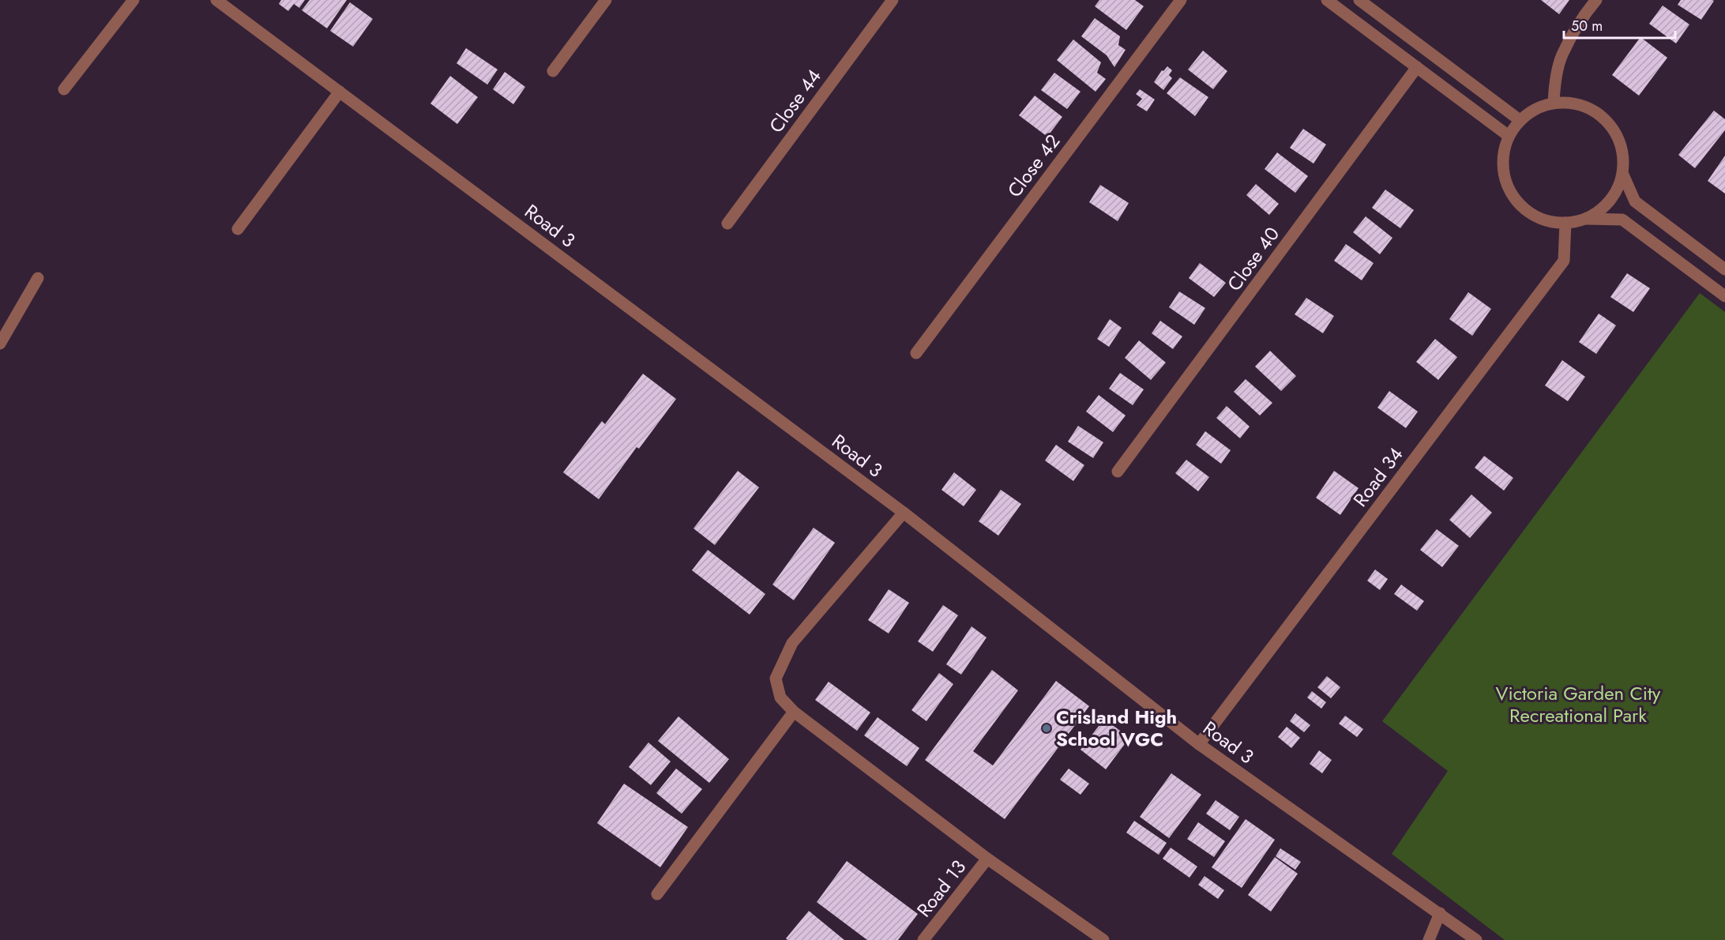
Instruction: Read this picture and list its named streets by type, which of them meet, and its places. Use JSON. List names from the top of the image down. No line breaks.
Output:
{"streets":{"street":["Close 44","Close 42","Road 3","Close 40","Road 34","Road 13"]},"crossings":[["Road 3","Road 34"]],"parks":["Victoria Garden City Recreational Park"],"places":["Crisland High School VGC"],"scale_bar":"50 m"}
